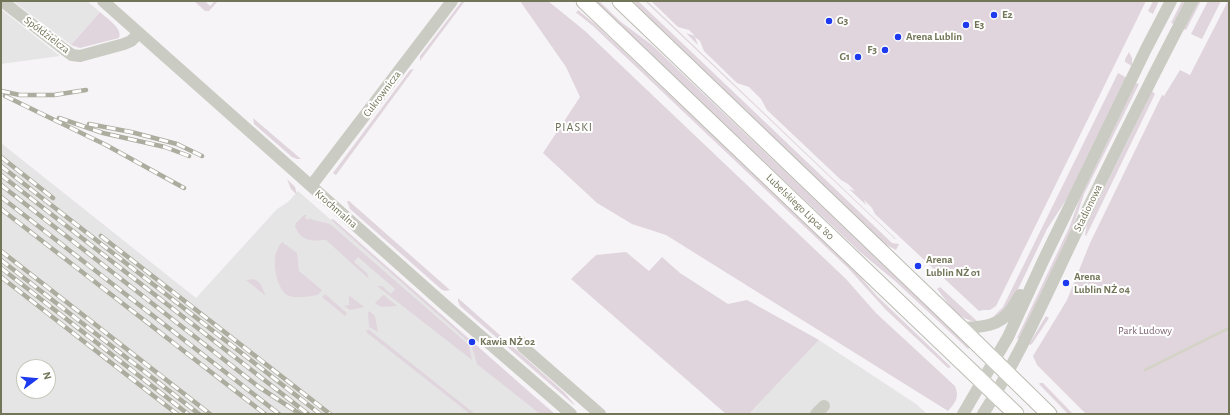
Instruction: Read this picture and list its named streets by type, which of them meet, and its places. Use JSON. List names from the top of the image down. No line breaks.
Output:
{"streets":{"main road":["Lubelskiego Lipca '80"],"street":["Spółdzielcza","Cukrownicza","Stadionowa","Krochmalna"]},"crossings":[["Spółdzielcza","Krochmalna"],["Cukrownicza","Krochmalna"],["Lubelskiego Lipca '80","Stadionowa"]],"districts":["PIASKI"],"parks":["Park Ludowy"],"places":["E2","G3","E3","Arena Lublin","F3","G1","Arena Lublin NŻ 01","Arena Lublin NŻ 04","Kawia NŻ 02"],"north":"right"}
